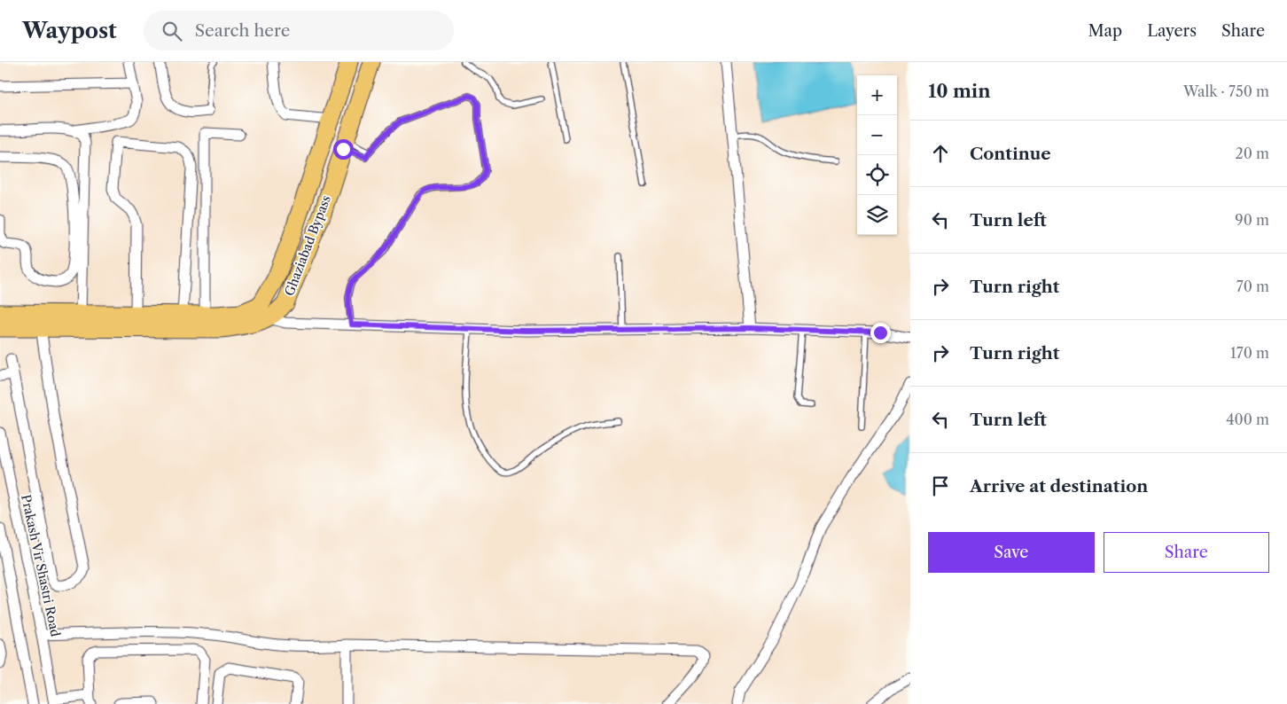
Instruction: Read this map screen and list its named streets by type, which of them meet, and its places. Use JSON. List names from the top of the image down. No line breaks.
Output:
{"streets":{"highway":["Ghaziabad Bypass"],"street":["Prakash Vir Shastri Road"]},"page":{"header":"Waypost","search":"Search here","nav":["Map","Layers","Share"],"heading":["10 min","Walk · 750 m"],"map_buttons":["+","−"],"list":[["Continue","20 m"],["Turn left","90 m"],["Turn right","70 m"],["Turn right","170 m"],["Turn left","400 m"],"Arrive at destination"],"buttons":["Save","Share"]}}
